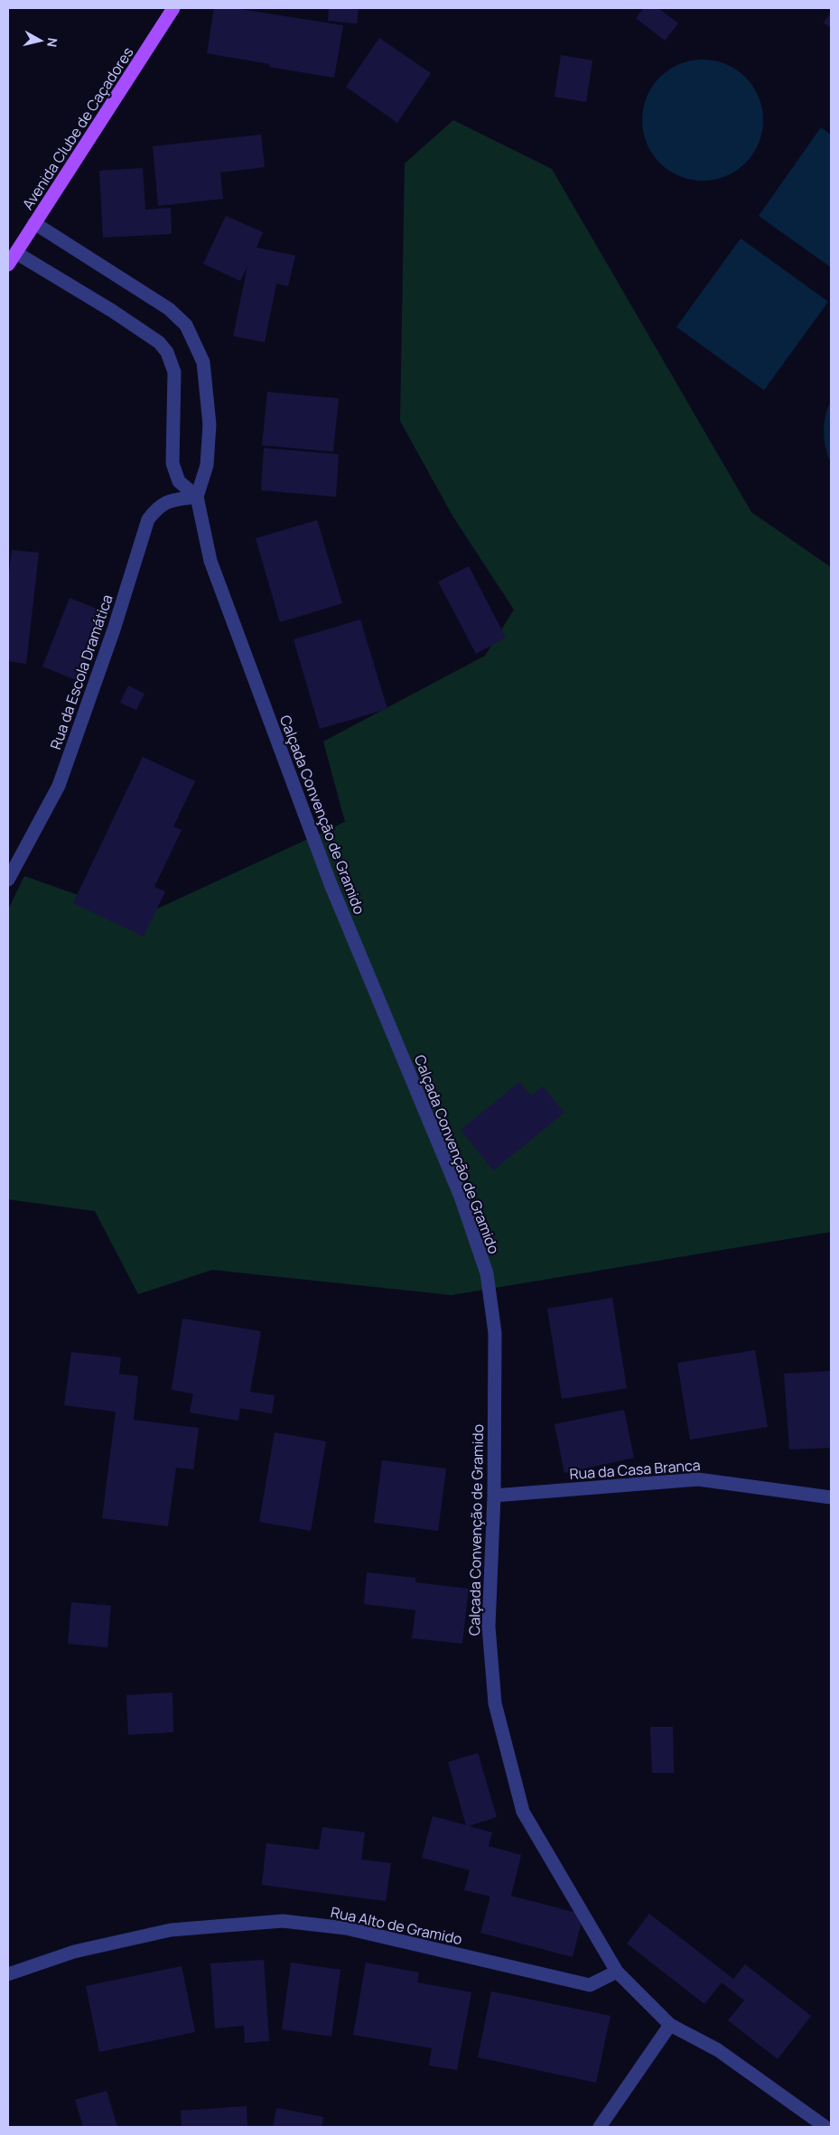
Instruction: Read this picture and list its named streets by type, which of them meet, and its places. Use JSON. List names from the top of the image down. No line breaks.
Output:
{"streets":{"main road":["Avenida Clube de Caçadores"],"street":["Rua da Escola Dramática","Calçada Convenção de Gramido","Rua da Casa Branca","Rua Alto de Gramido"]},"crossings":[["Avenida Clube de Caçadores","Calçada Convenção de Gramido"],["Rua da Escola Dramática","Calçada Convenção de Gramido"],["Calçada Convenção de Gramido","Rua da Casa Branca"],["Calçada Convenção de Gramido","Rua Alto de Gramido"]],"north":"right"}
